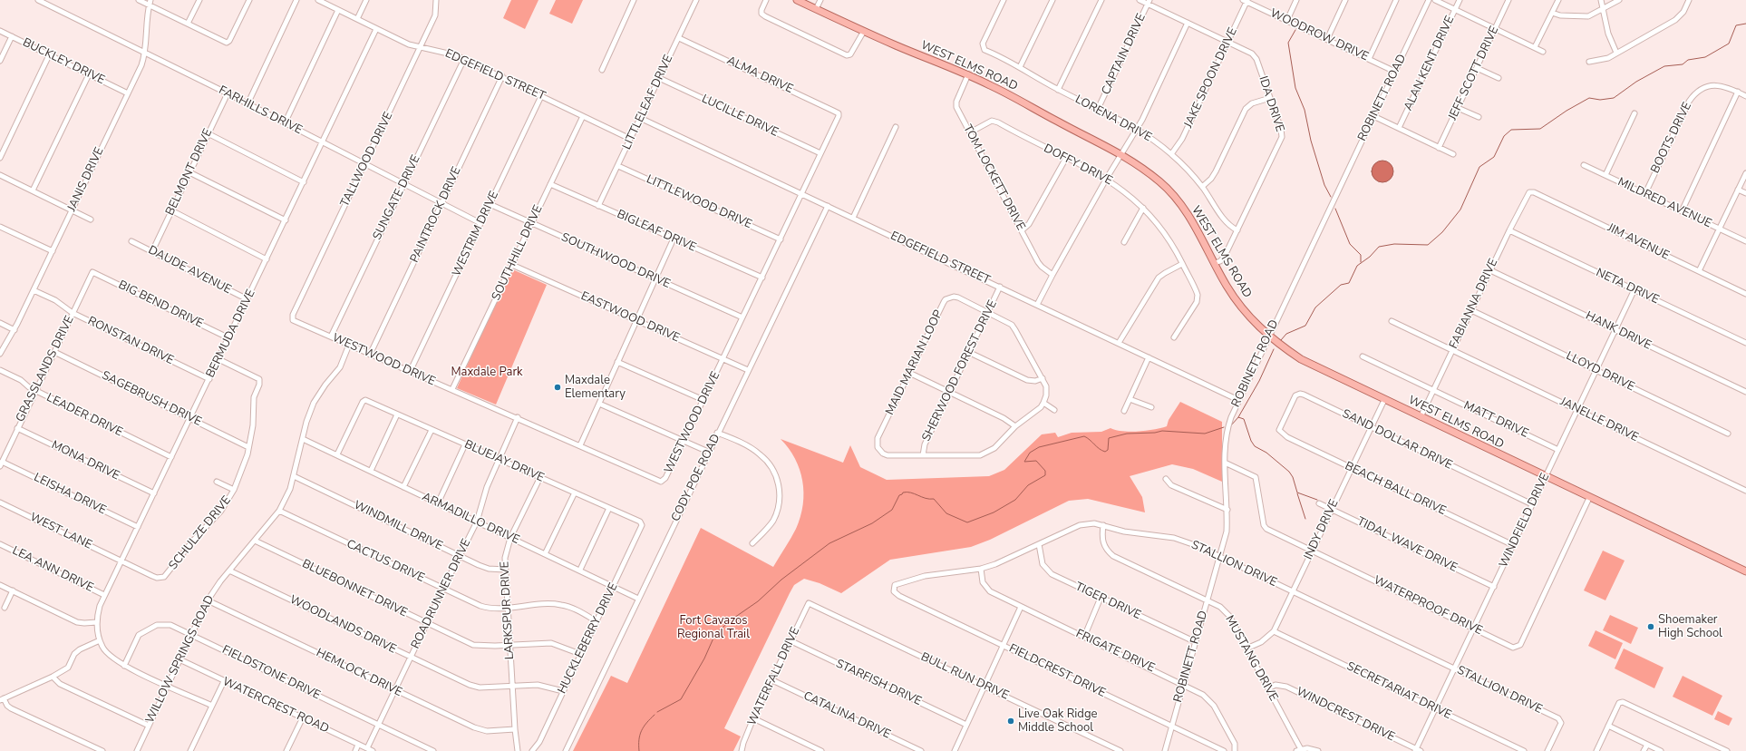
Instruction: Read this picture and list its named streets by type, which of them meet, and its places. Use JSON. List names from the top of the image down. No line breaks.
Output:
{"streets":{"main road":["WEST ELMS ROAD"],"street":["WOODROW DRIVE","CAPTAIN DRIVE","BUCKLEY DRIVE","ALAN KENT DRIVE","JEFF SCOTT DRIVE","EDGEFIELD STREET","ALMA DRIVE","JAKE SPOON DRIVE","ROBINETT ROAD","LITTLELEAF DRIVE","IDA DRIVE","FARHILLS DRIVE","LUCILLE DRIVE","LORENA DRIVE","BOOTS DRIVE","TALLWOOD DRIVE","DOFFY DRIVE","BELMONT DRIVE","TOM LOCKETT DRIVE","JANIS DRIVE","SUNGATE DRIVE","LITTLEWOOD DRIVE","MILDRED AVENUE","PAINTROCK DRIVE","BIGLEAF DRIVE","WESTRIM DRIVE","JIM AVENUE","SOUTHHILL DRIVE","SOUTHWOOD DRIVE","DAUDE AVENUE","NETA DRIVE","FABIANNA DRIVE","BIG BEND DRIVE","EASTWOOD DRIVE","HANK DRIVE","BERMUDA DRIVE","RONSTAN DRIVE","WESTWOOD DRIVE","MAID MARIAN LOOP","GRASSLANDS DRIVE","SHERWOOD FOREST DRIVE","LLOYD DRIVE","SAGEBRUSH DRIVE","LEADER DRIVE","MATT DRIVE","JANELLE DRIVE","SAND DOLLAR DRIVE","MONA DRIVE","BLUEJAY DRIVE","CODY POE ROAD","BEACH BALL DRIVE","LEISHA DRIVE","ARMADILLO DRIVE","WINDFIELD DRIVE","WINDMILL DRIVE","INDY DRIVE","WEST LANE","SCHULZE DRIVE","TIDAL WAVE DRIVE","CACTUS DRIVE","STALLION DRIVE","LEA ANN DRIVE","BLUEBONNET DRIVE","ROADRUNNER DRIVE","TIGER DRIVE","WATERPROOF DRIVE","LARKSPUR DRIVE","WOODLANDS DRIVE","HUCKLEBERRY DRIVE","FRIGATE DRIVE","MUSTANG DRIVE","WILLOW SPRINGS ROAD","FIELDCREST DRIVE","FIELDSTONE DRIVE","HEMLOCK DRIVE","WATERFALL DRIVE","BULL RUN DRIVE","STARFISH DRIVE","SECRETARIAT DRIVE","WATERCREST ROAD","WINDCREST DRIVE","CATALINA DRIVE"]},"crossings":[["WOODROW DRIVE","JAKE SPOON DRIVE"],["WOODROW DRIVE","ROBINETT ROAD"],["CAPTAIN DRIVE","IDA DRIVE"],["CAPTAIN DRIVE","LORENA DRIVE"],["BUCKLEY DRIVE","JANIS DRIVE"],["WEST ELMS ROAD","ROBINETT ROAD"],["WEST ELMS ROAD","IDA DRIVE"],["WEST ELMS ROAD","TOM LOCKETT DRIVE"],["WEST ELMS ROAD","FABIANNA DRIVE"],["WEST ELMS ROAD","WINDFIELD DRIVE"],["WEST ELMS ROAD","INDY DRIVE"],["WEST ELMS ROAD","WATERPROOF DRIVE"],["EDGEFIELD STREET","ROBINETT ROAD"],["EDGEFIELD STREET","LITTLELEAF DRIVE"],["EDGEFIELD STREET","TALLWOOD DRIVE"],["EDGEFIELD STREET","SUNGATE DRIVE"],["EDGEFIELD STREET","PAINTROCK DRIVE"],["EDGEFIELD STREET","WESTRIM DRIVE"],["EDGEFIELD STREET","SOUTHHILL DRIVE"],["EDGEFIELD STREET","BERMUDA DRIVE"],["EDGEFIELD STREET","WESTWOOD DRIVE"],["EDGEFIELD STREET","SHERWOOD FOREST DRIVE"],["EDGEFIELD STREET","CODY POE ROAD"],["ALMA DRIVE","LITTLELEAF DRIVE"],["ALMA DRIVE","WESTWOOD DRIVE"],["JAKE SPOON DRIVE","IDA DRIVE"],["JAKE SPOON DRIVE","LORENA DRIVE"],["ROBINETT ROAD","STALLION DRIVE"],["ROBINETT ROAD","TIGER DRIVE"],["ROBINETT ROAD","WATERPROOF DRIVE"],["ROBINETT ROAD","FRIGATE DRIVE"],["ROBINETT ROAD","MUSTANG DRIVE"],["ROBINETT ROAD","FIELDCREST DRIVE"],["LITTLELEAF DRIVE","LUCILLE DRIVE"],["LITTLELEAF DRIVE","LITTLEWOOD DRIVE"],["LITTLELEAF DRIVE","BIGLEAF DRIVE"],["IDA DRIVE","LORENA DRIVE"],["FARHILLS DRIVE","TALLWOOD DRIVE"],["FARHILLS DRIVE","BELMONT DRIVE"],["FARHILLS DRIVE","JANIS DRIVE"],["FARHILLS DRIVE","SUNGATE DRIVE"],["FARHILLS DRIVE","PAINTROCK DRIVE"],["FARHILLS DRIVE","WESTRIM DRIVE"],["FARHILLS DRIVE","BERMUDA DRIVE"],["LUCILLE DRIVE","WESTWOOD DRIVE"],["BOOTS DRIVE","MILDRED AVENUE"],["TALLWOOD DRIVE","WESTWOOD DRIVE"],["DOFFY DRIVE","TOM LOCKETT DRIVE"],["BELMONT DRIVE","DAUDE AVENUE"],["JANIS DRIVE","RONSTAN DRIVE"],["SUNGATE DRIVE","WESTWOOD DRIVE"],["LITTLEWOOD DRIVE","WESTWOOD DRIVE"],["PAINTROCK DRIVE","WESTWOOD DRIVE"],["BIGLEAF DRIVE","SOUTHHILL DRIVE"],["BIGLEAF DRIVE","WESTWOOD DRIVE"],["WESTRIM DRIVE","SOUTHWOOD DRIVE"],["WESTRIM DRIVE","WESTWOOD DRIVE"],["JIM AVENUE","FABIANNA DRIVE"],["SOUTHHILL DRIVE","SOUTHWOOD DRIVE"],["SOUTHHILL DRIVE","EASTWOOD DRIVE"],["SOUTHHILL DRIVE","WESTWOOD DRIVE"],["SOUTHWOOD DRIVE","WESTWOOD DRIVE"],["DAUDE AVENUE","BERMUDA DRIVE"],["NETA DRIVE","FABIANNA DRIVE"],["NETA DRIVE","WINDFIELD DRIVE"],["FABIANNA DRIVE","HANK DRIVE"],["FABIANNA DRIVE","LLOYD DRIVE"],["FABIANNA DRIVE","MATT DRIVE"],["FABIANNA DRIVE","JANELLE DRIVE"],["BIG BEND DRIVE","BERMUDA DRIVE"],["BIG BEND DRIVE","GRASSLANDS DRIVE"],["EASTWOOD DRIVE","WESTWOOD DRIVE"],["EASTWOOD DRIVE","CODY POE ROAD"],["HANK DRIVE","WINDFIELD DRIVE"],["BERMUDA DRIVE","RONSTAN DRIVE"],["BERMUDA DRIVE","SAGEBRUSH DRIVE"],["BERMUDA DRIVE","LEADER DRIVE"],["BERMUDA DRIVE","MONA DRIVE"],["BERMUDA DRIVE","LEISHA DRIVE"],["BERMUDA DRIVE","WEST LANE"],["BERMUDA DRIVE","SCHULZE DRIVE"],["BERMUDA DRIVE","LEA ANN DRIVE"],["RONSTAN DRIVE","GRASSLANDS DRIVE"],["WESTWOOD DRIVE","ROADRUNNER DRIVE"],["WESTWOOD DRIVE","WILLOW SPRINGS ROAD"],["MAID MARIAN LOOP","SHERWOOD FOREST DRIVE"],["GRASSLANDS DRIVE","SAGEBRUSH DRIVE"],["GRASSLANDS DRIVE","LEADER DRIVE"],["GRASSLANDS DRIVE","MONA DRIVE"],["GRASSLANDS DRIVE","LEISHA DRIVE"],["LLOYD DRIVE","WINDFIELD DRIVE"],["SAGEBRUSH DRIVE","SCHULZE DRIVE"],["MATT DRIVE","WINDFIELD DRIVE"],["JANELLE DRIVE","WINDFIELD DRIVE"],["SAND DOLLAR DRIVE","BEACH BALL DRIVE"],["SAND DOLLAR DRIVE","WINDFIELD DRIVE"],["SAND DOLLAR DRIVE","INDY DRIVE"],["BLUEJAY DRIVE","ARMADILLO DRIVE"],["BLUEJAY DRIVE","ROADRUNNER DRIVE"],["BLUEJAY DRIVE","LARKSPUR DRIVE"],["BLUEJAY DRIVE","HUCKLEBERRY DRIVE"],["CODY POE ROAD","ARMADILLO DRIVE"],["BEACH BALL DRIVE","WINDFIELD DRIVE"],["BEACH BALL DRIVE","INDY DRIVE"],["ARMADILLO DRIVE","ROADRUNNER DRIVE"],["ARMADILLO DRIVE","LARKSPUR DRIVE"],["ARMADILLO DRIVE","HUCKLEBERRY DRIVE"],["ARMADILLO DRIVE","WILLOW SPRINGS ROAD"],["WINDFIELD DRIVE","TIDAL WAVE DRIVE"],["WINDFIELD DRIVE","STALLION DRIVE"],["WINDFIELD DRIVE","WATERPROOF DRIVE"],["WINDFIELD DRIVE","SECRETARIAT DRIVE"],["WINDFIELD DRIVE","WINDCREST DRIVE"],["WINDMILL DRIVE","ROADRUNNER DRIVE"],["WINDMILL DRIVE","LARKSPUR DRIVE"],["WINDMILL DRIVE","WILLOW SPRINGS ROAD"],["INDY DRIVE","TIDAL WAVE DRIVE"],["INDY DRIVE","STALLION DRIVE"],["INDY DRIVE","WATERPROOF DRIVE"],["INDY DRIVE","MUSTANG DRIVE"],["INDY DRIVE","SECRETARIAT DRIVE"],["WEST LANE","SCHULZE DRIVE"],["CACTUS DRIVE","ROADRUNNER DRIVE"],["CACTUS DRIVE","LARKSPUR DRIVE"],["CACTUS DRIVE","HUCKLEBERRY DRIVE"],["CACTUS DRIVE","WILLOW SPRINGS ROAD"],["STALLION DRIVE","TIGER DRIVE"],["STALLION DRIVE","FRIGATE DRIVE"],["STALLION DRIVE","MUSTANG DRIVE"],["STALLION DRIVE","FIELDCREST DRIVE"],["BLUEBONNET DRIVE","ROADRUNNER DRIVE"],["BLUEBONNET DRIVE","LARKSPUR DRIVE"],["BLUEBONNET DRIVE","HUCKLEBERRY DRIVE"],["BLUEBONNET DRIVE","WILLOW SPRINGS ROAD"],["ROADRUNNER DRIVE","WOODLANDS DRIVE"],["ROADRUNNER DRIVE","FIELDSTONE DRIVE"],["ROADRUNNER DRIVE","HEMLOCK DRIVE"],["ROADRUNNER DRIVE","WATERCREST ROAD"],["LARKSPUR DRIVE","WOODLANDS DRIVE"],["LARKSPUR DRIVE","HEMLOCK DRIVE"],["WOODLANDS DRIVE","HUCKLEBERRY DRIVE"],["WOODLANDS DRIVE","WILLOW SPRINGS ROAD"],["MUSTANG DRIVE","WINDCREST DRIVE"],["WILLOW SPRINGS ROAD","FIELDSTONE DRIVE"],["WILLOW SPRINGS ROAD","HEMLOCK DRIVE"],["WILLOW SPRINGS ROAD","WATERCREST ROAD"],["WATERFALL DRIVE","BULL RUN DRIVE"],["WATERFALL DRIVE","STARFISH DRIVE"],["WATERFALL DRIVE","CATALINA DRIVE"]],"parks":["Maxdale Park","Fort Cavazos Regional Trail"],"places":["Maxdale Elementary","Shoemaker High School","Live Oak Ridge Middle School"]}
